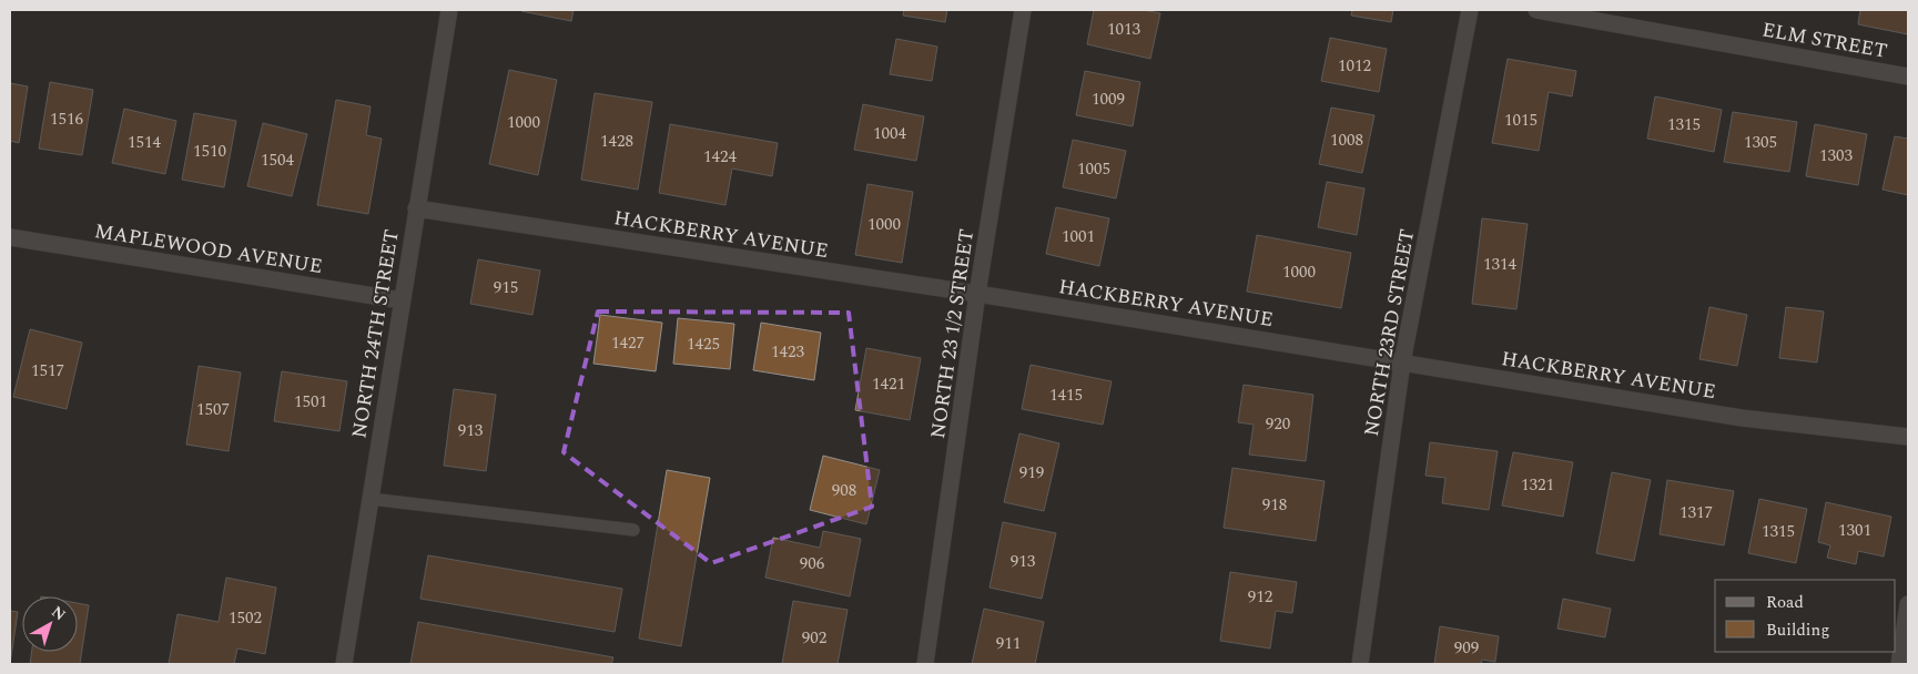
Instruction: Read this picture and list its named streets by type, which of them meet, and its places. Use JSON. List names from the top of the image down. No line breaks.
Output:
{"streets":{"street":["ELM STREET","HACKBERRY AVENUE","MAPLEWOOD AVENUE","NORTH 23RD STREET","NORTH 24TH STREET","NORTH 23 1/2 STREET"]},"crossings":[["HACKBERRY AVENUE","NORTH 23RD STREET"],["HACKBERRY AVENUE","NORTH 24TH STREET"],["HACKBERRY AVENUE","NORTH 23 1/2 STREET"],["MAPLEWOOD AVENUE","NORTH 24TH STREET"]],"house_numbers":["1013","1012","1009","1516","1015","1000","1315","1004","1008","1428","1514","1305","1510","1303","1424","1504","1005","1000","1001","1314","1000","915","1427","1425","1423","1517","1421","1415","1501","1507","920","913","919","1321","908","918","1317","1301","1315","913","906","912","1502","902","911","909"],"legend":["Road","Building"],"north":"top right"}
